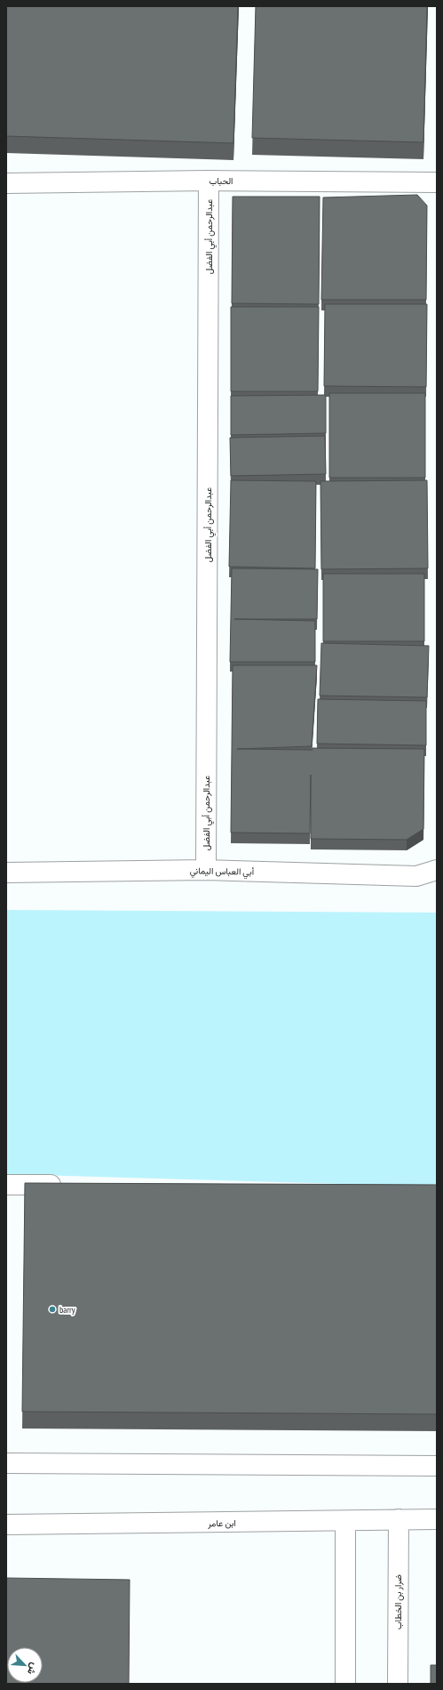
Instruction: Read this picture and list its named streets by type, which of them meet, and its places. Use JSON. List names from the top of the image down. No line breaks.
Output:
{"streets":{"street":["الحباب","عبدالرحمن أبي الفضل","أبي العباس اليماني","ابن عامر","ضرار بن الخطاب"]},"crossings":[["الحباب","عبدالرحمن أبي الفضل"],["عبدالرحمن أبي الفضل","أبي العباس اليماني"],["ابن عامر","ضرار بن الخطاب"]],"places":["barry"],"north":"bottom right"}
